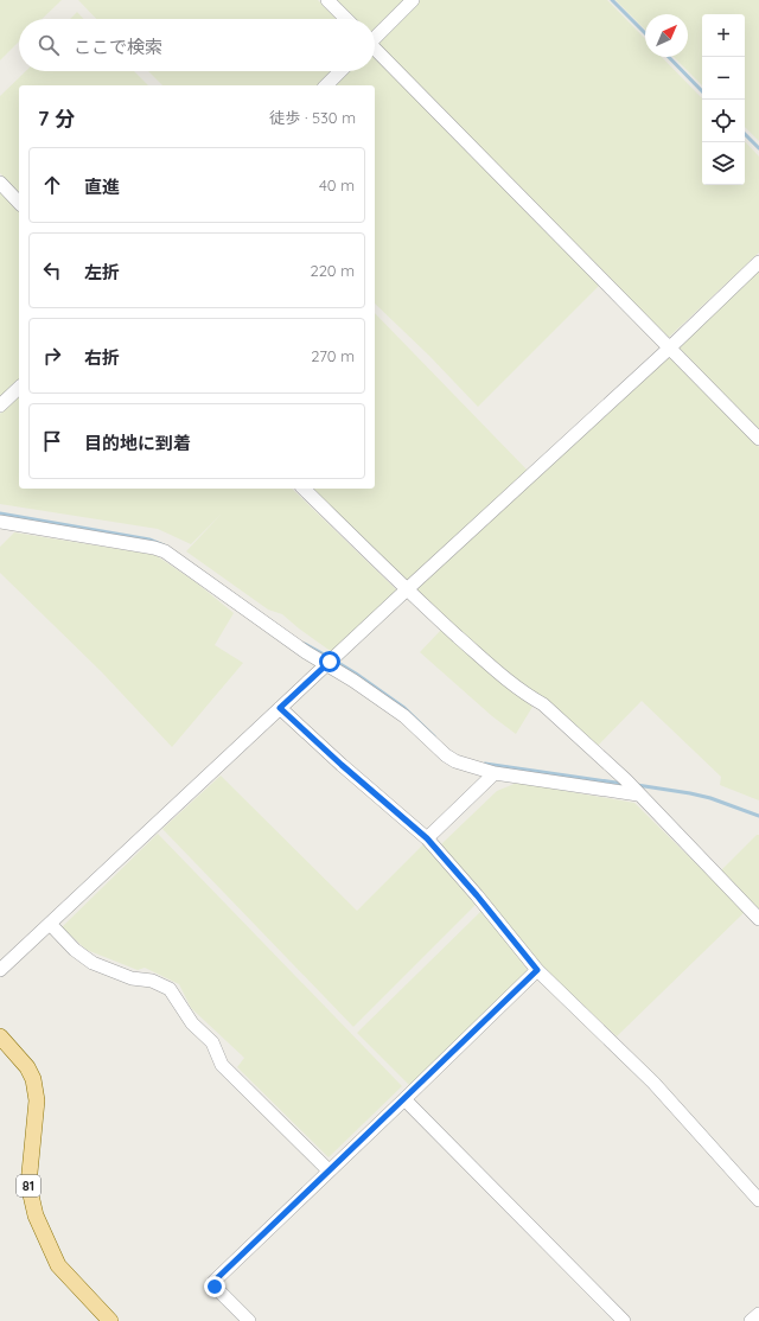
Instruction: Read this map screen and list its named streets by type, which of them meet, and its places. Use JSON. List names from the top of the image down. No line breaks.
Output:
{"streets":{"main road":["81"]},"north":"top right","page":{"map_buttons":["+","−"],"search":"ここで検索","heading":["7 分","徒歩 · 530 m"],"list":[["直進","40 m"],["左折","220 m"],["右折","270 m"],"目的地に到着"]}}
